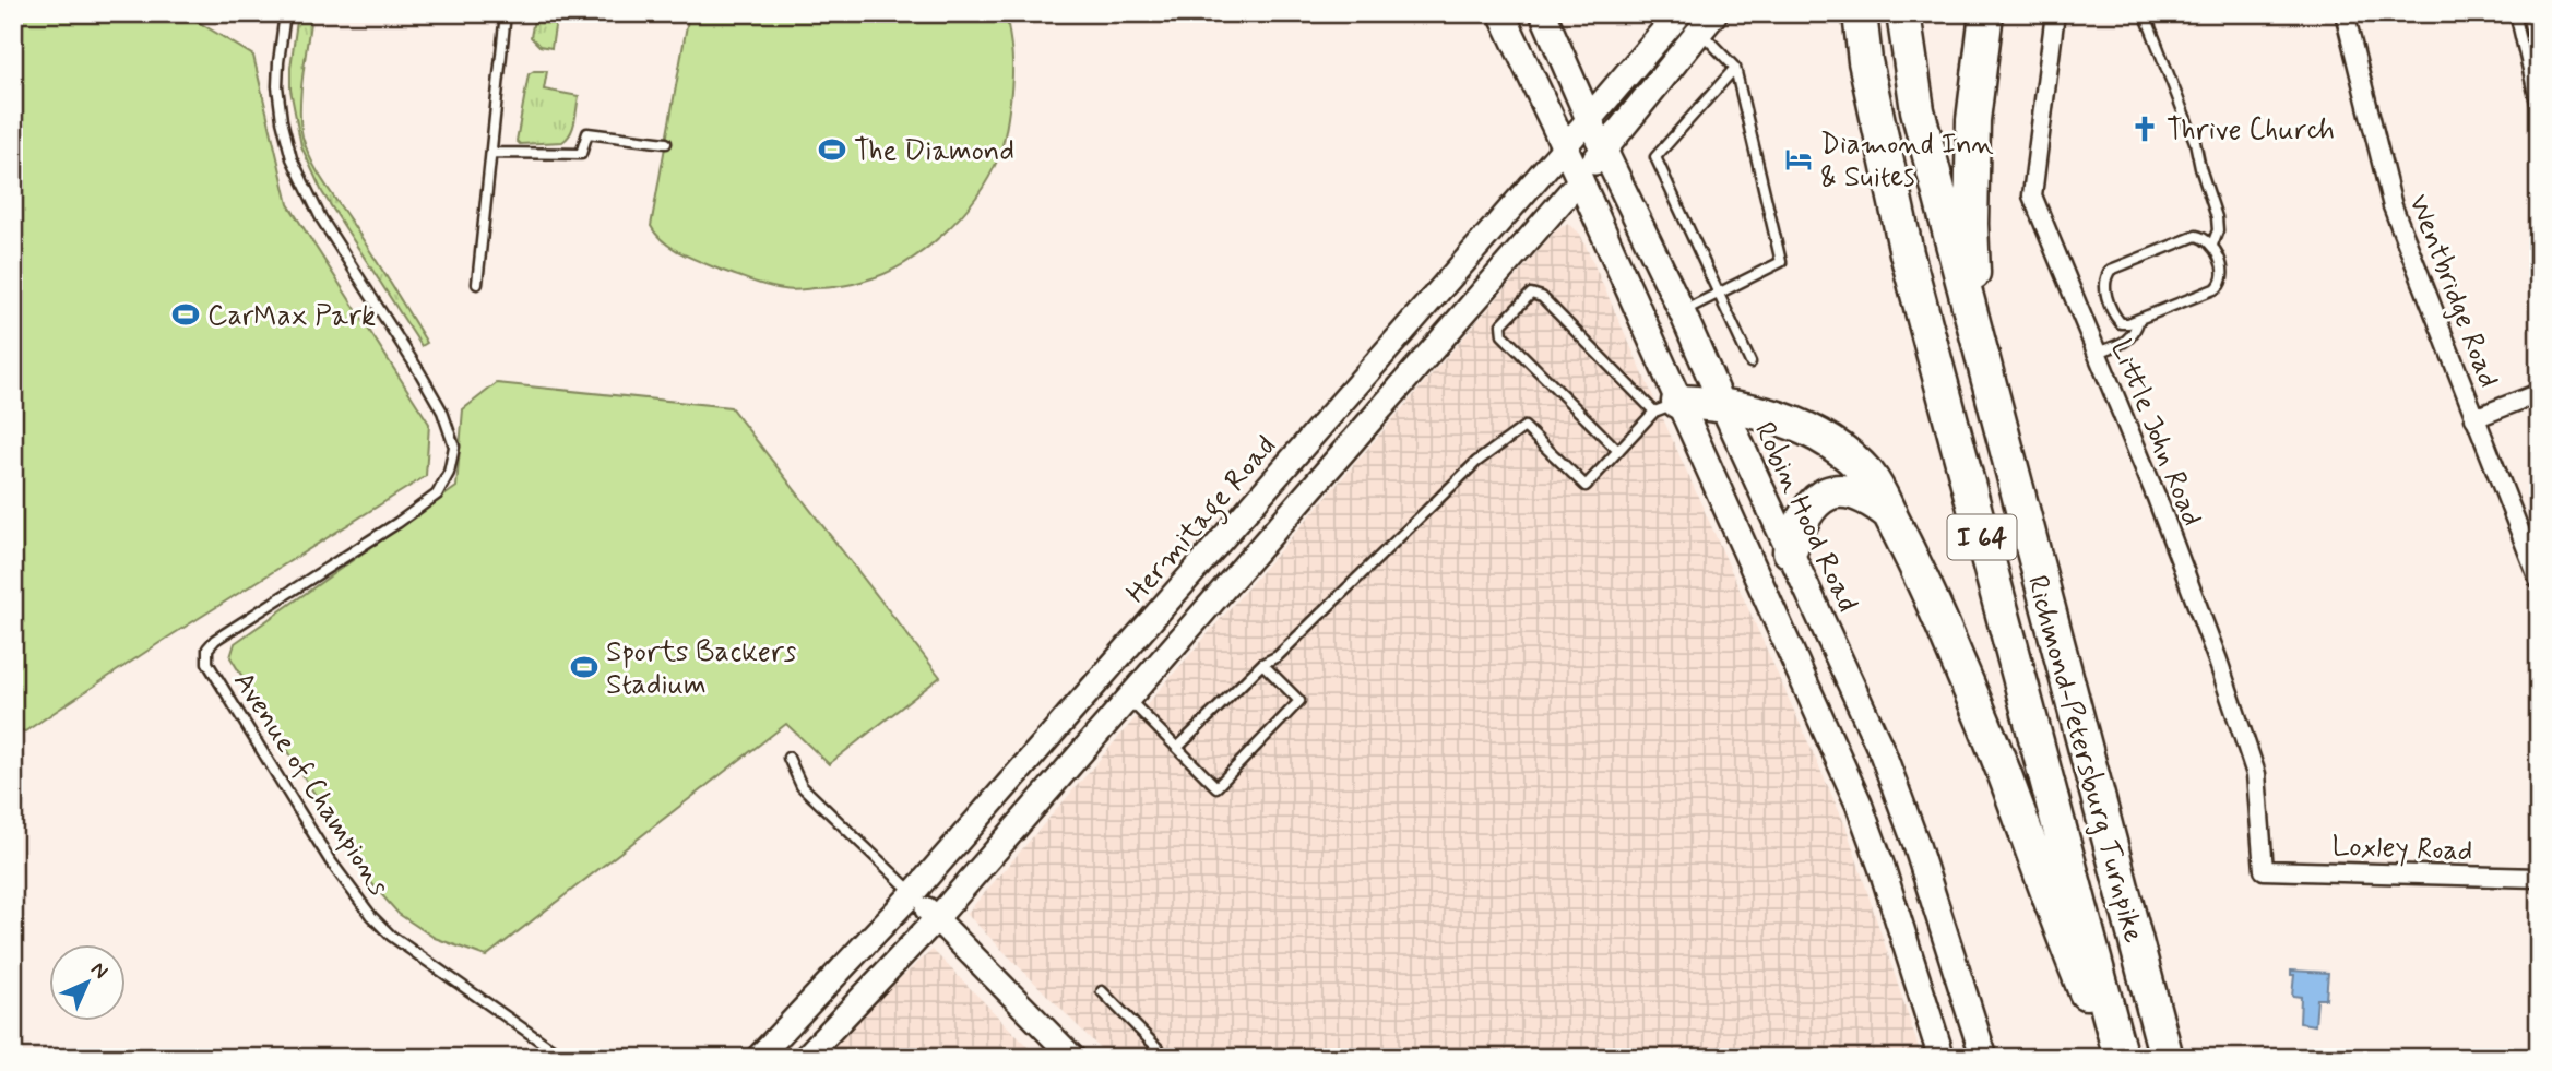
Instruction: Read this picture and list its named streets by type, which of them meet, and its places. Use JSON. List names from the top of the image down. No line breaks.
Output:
{"streets":{"highway":["I 64","Richmond-Petersburg Turnpike"],"main road":["Robin Hood Road","Hermitage Road"],"street":["Wentbridge Road","Little John Road","Loxley Road"],"lane":["Avenue of Champions"]},"crossings":[["Little John Road","Loxley Road"],["Robin Hood Road","Hermitage Road"]],"places":{"church":["Thrive Church"],"sports":["The Diamond","CarMax Park","Sports Backers Stadium"],"hotel":["Diamond Inn & Suites"]},"north":"top right"}
